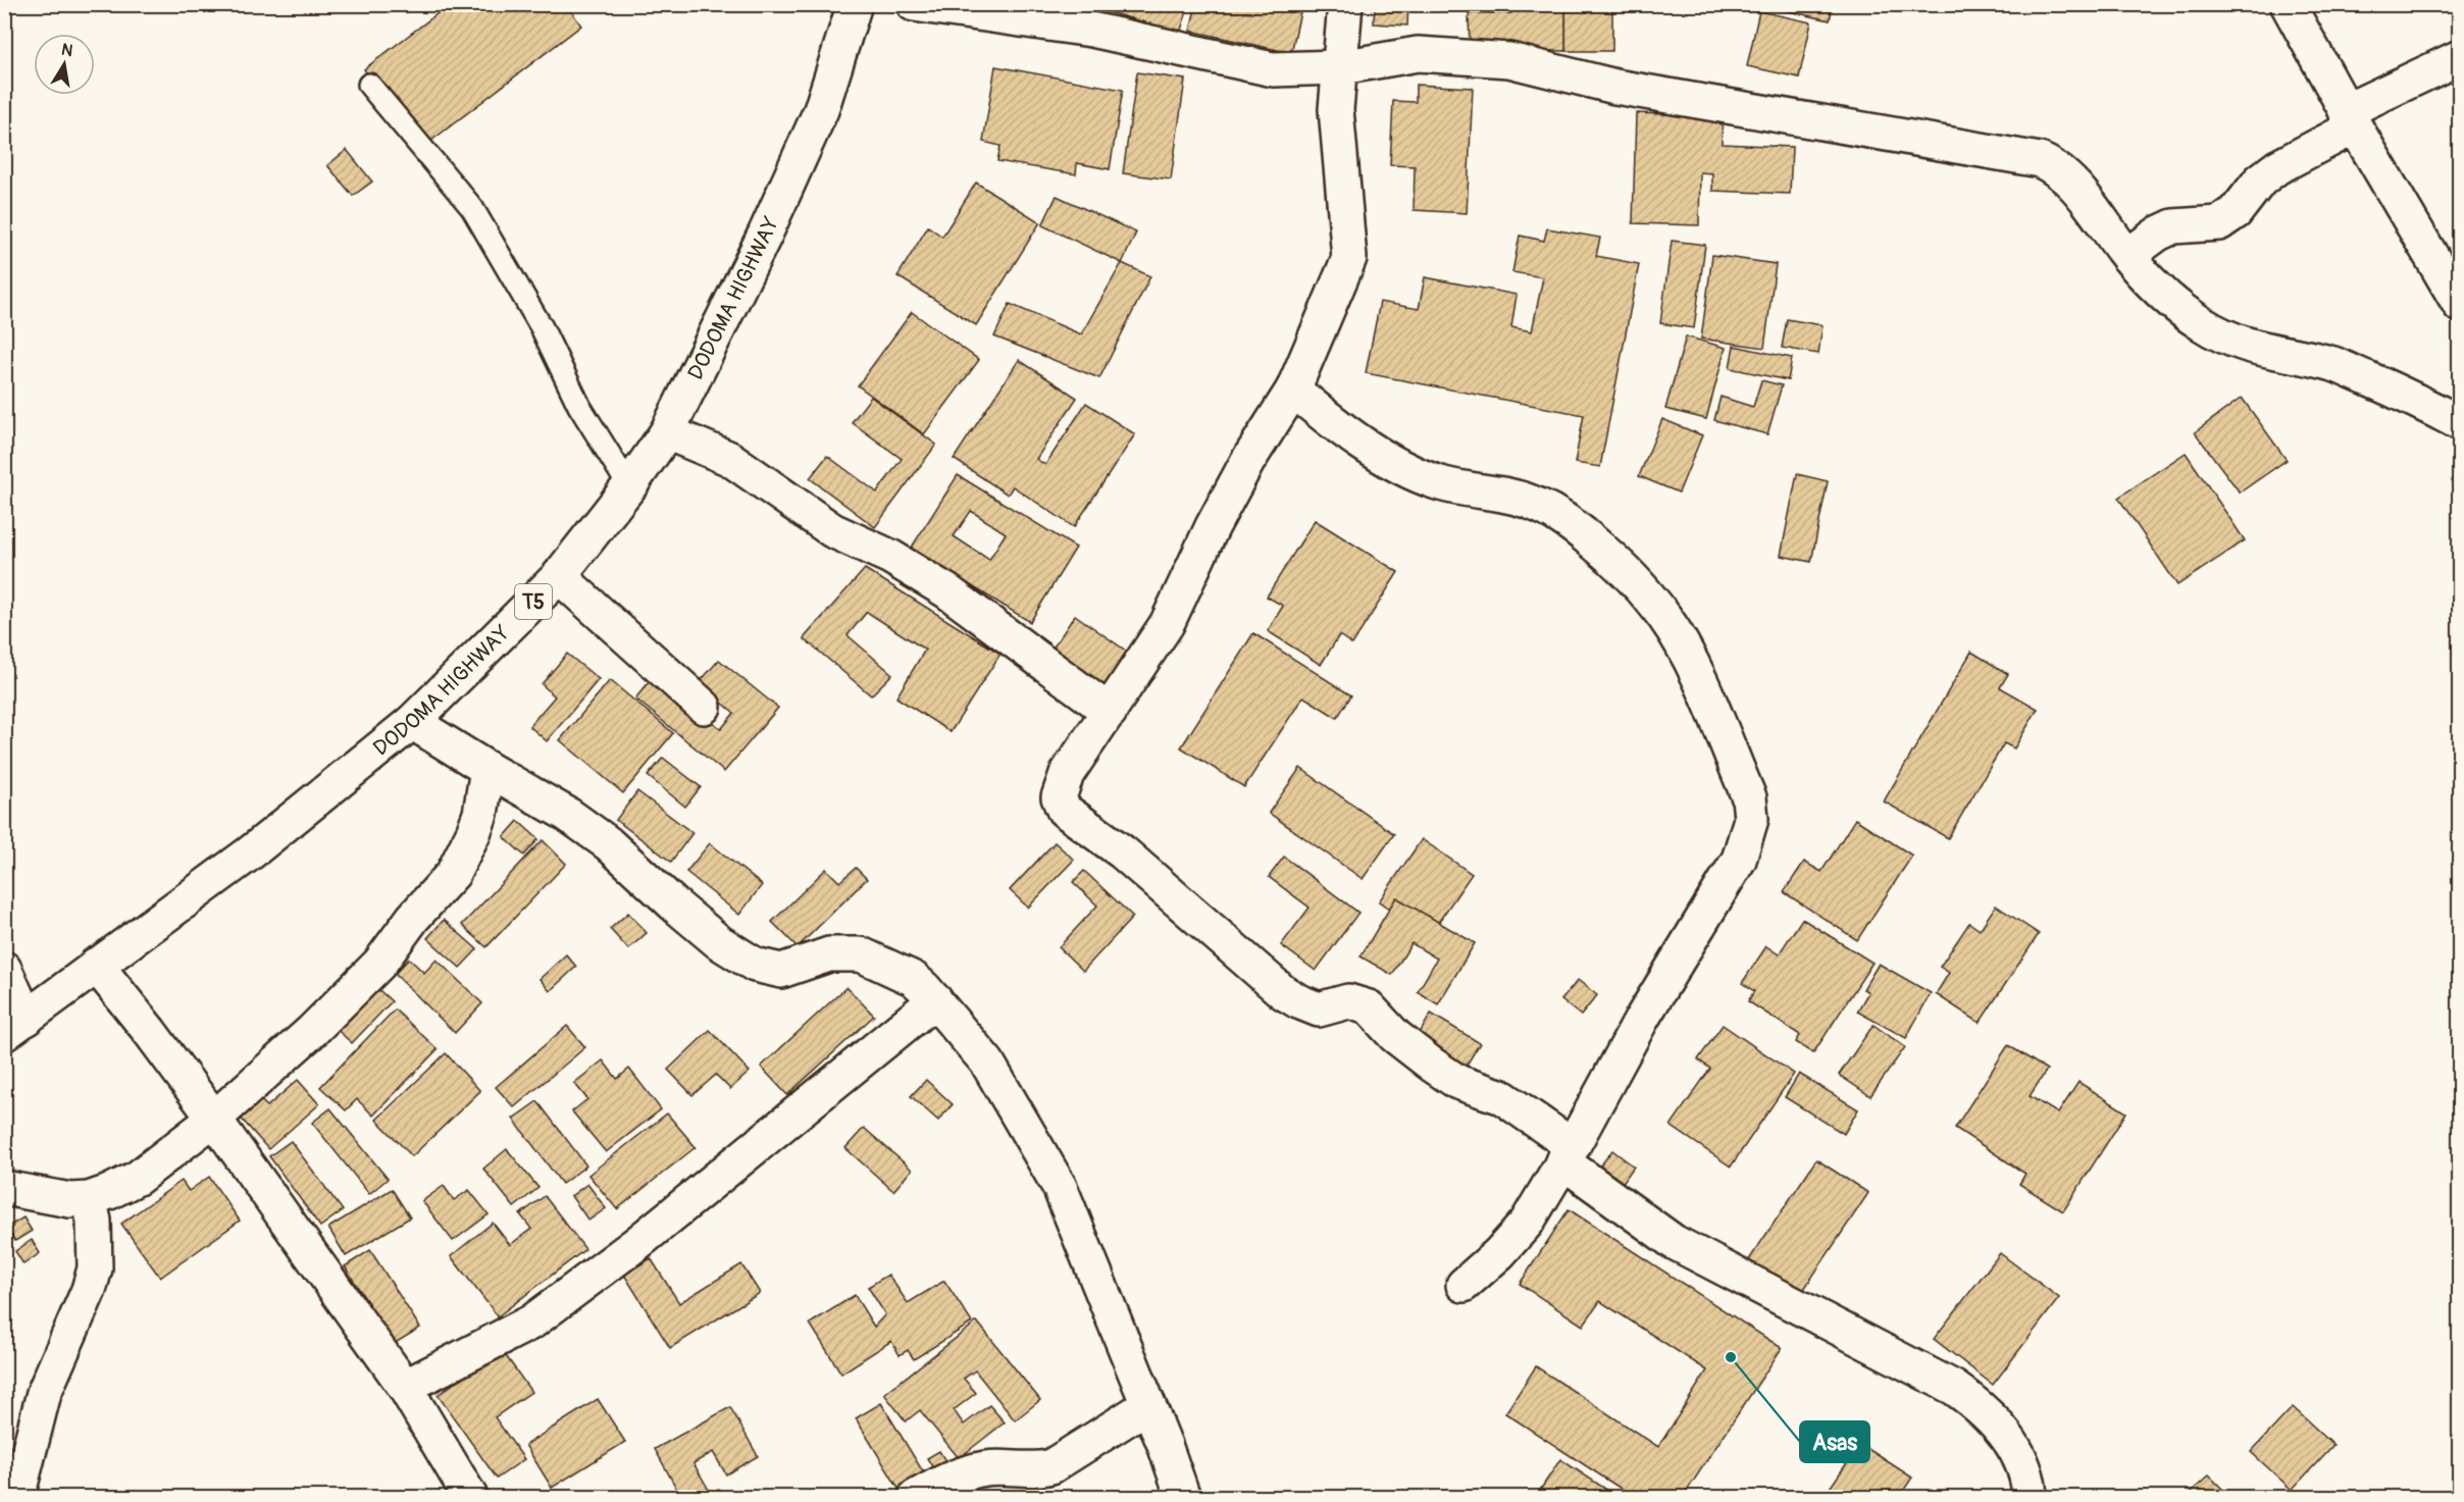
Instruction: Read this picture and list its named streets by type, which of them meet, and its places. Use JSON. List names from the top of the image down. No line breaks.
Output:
{"streets":{"main road":["DODOMA HIGHWAY","T5"]},"places":["Asas"],"north":"top"}
